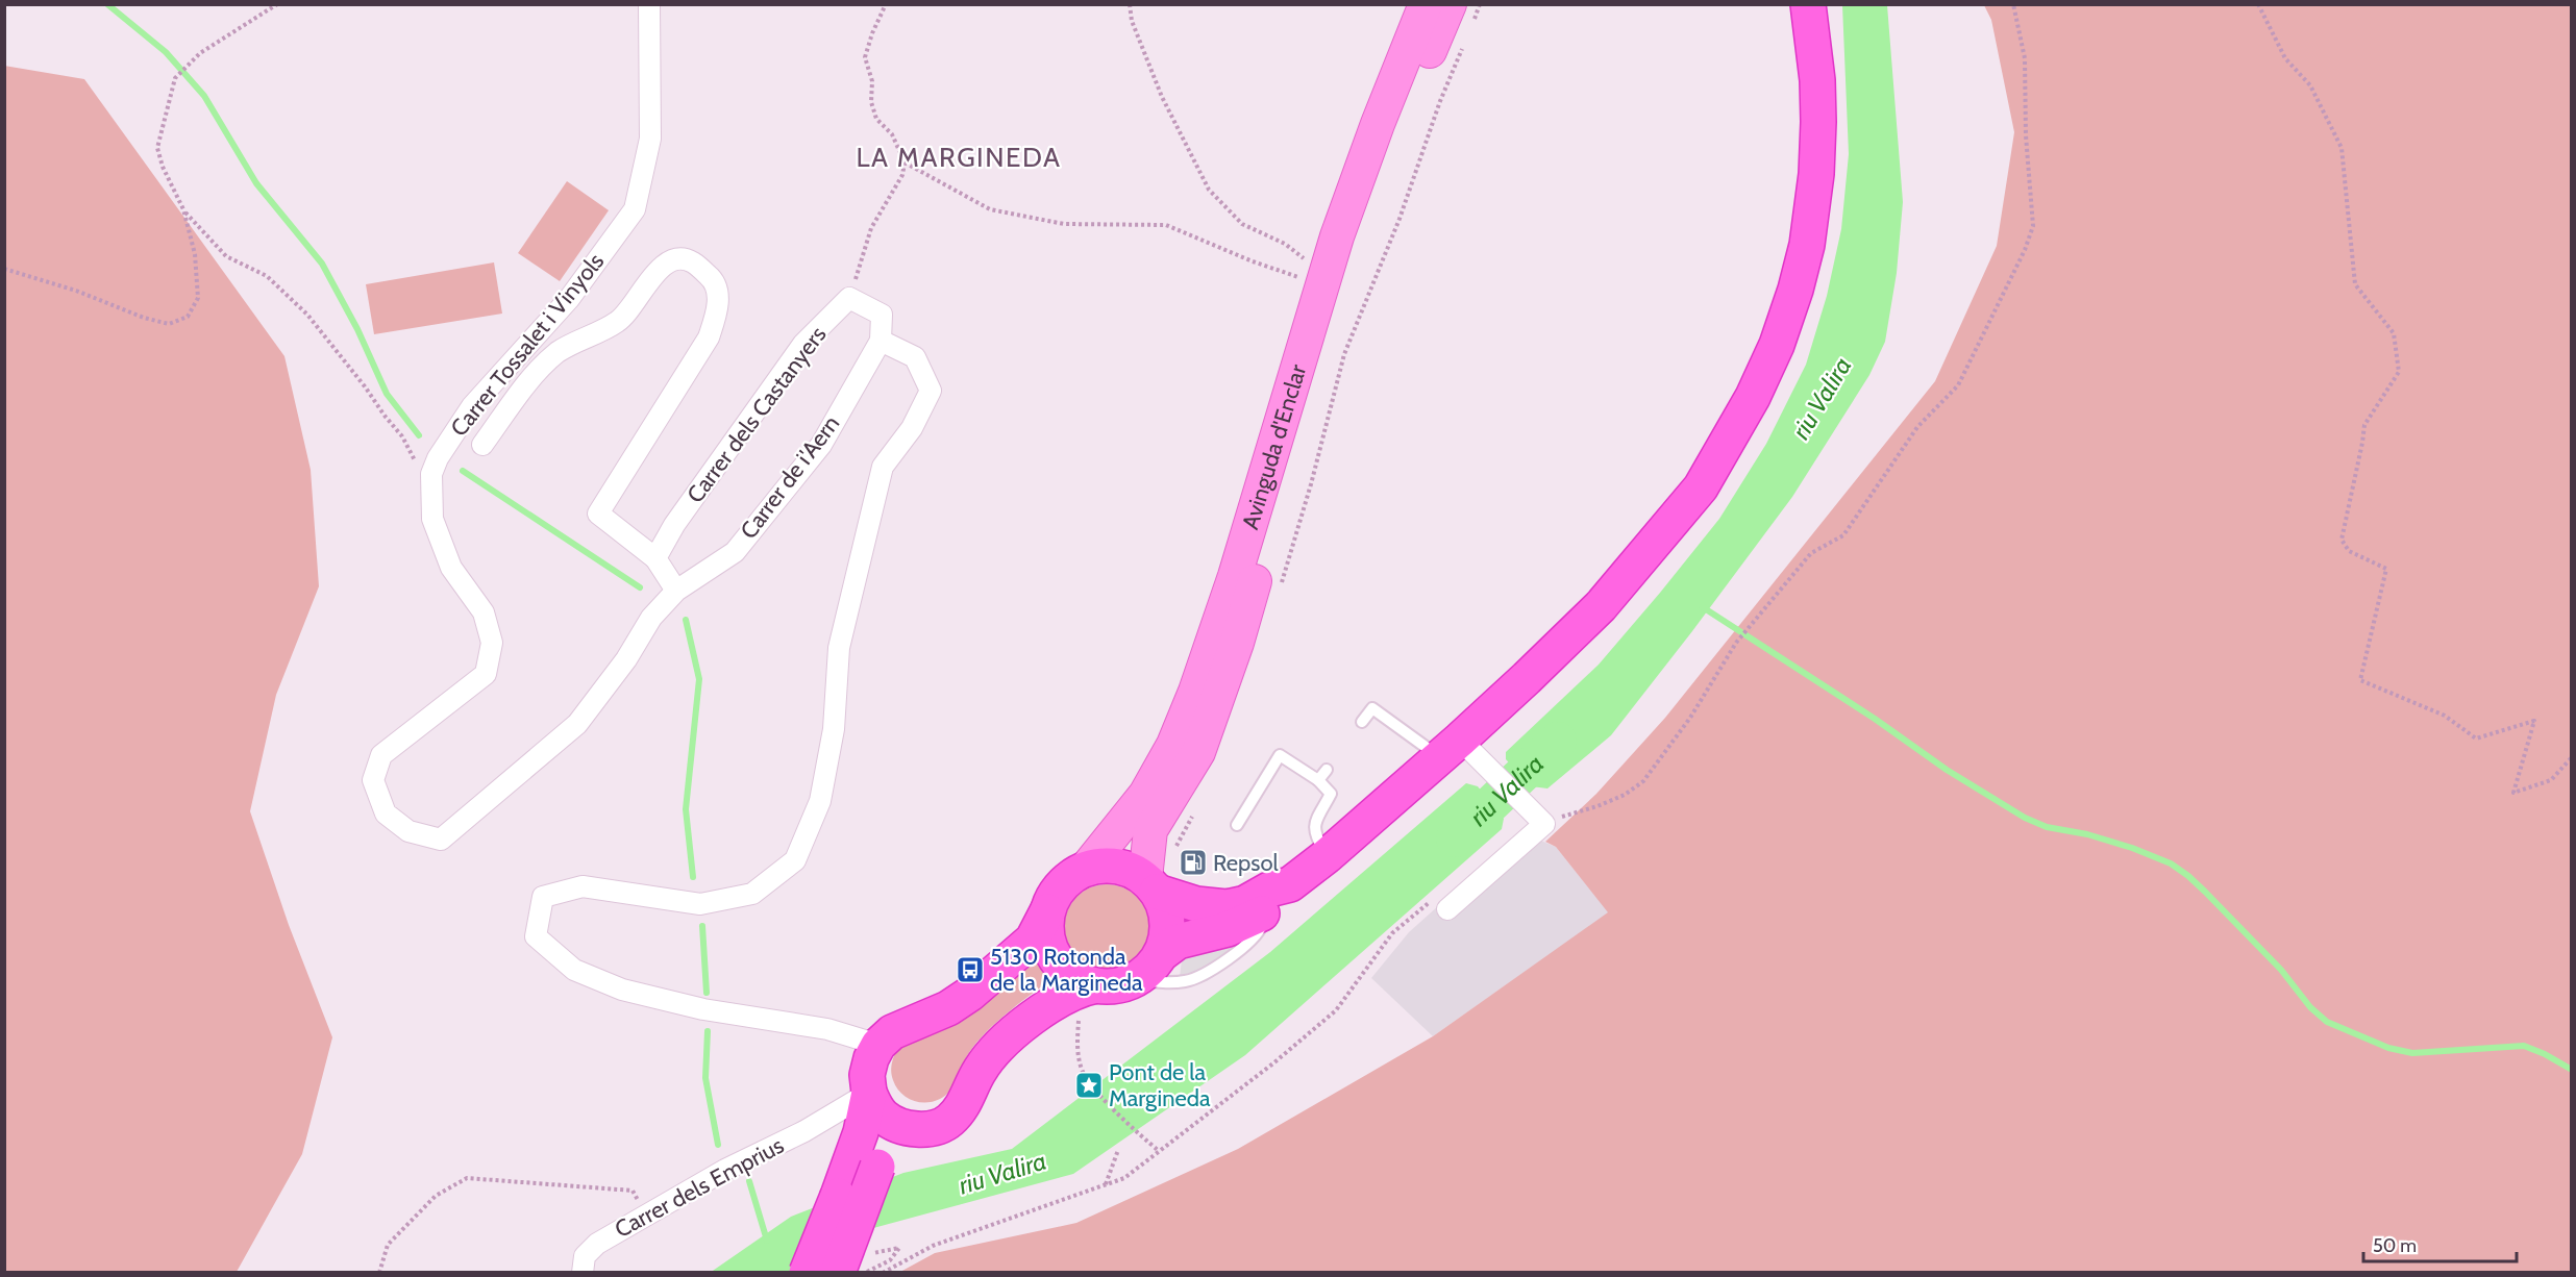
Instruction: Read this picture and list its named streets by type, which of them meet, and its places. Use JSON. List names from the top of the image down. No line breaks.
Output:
{"streets":{"main road":["Avinguda d'Enclar"],"street":["Carrer Tossalet i Vinyols","Carrer dels Castanyers","Carrer de i'Aern","Carrer dels Emprius"]},"crossings":[["Carrer Tossalet i Vinyols","Carrer de i'Aern"]],"districts":["LA MARGINEDA"],"water":["riu Valira"],"places":{"fuel station":["Repsol"],"bus stop":["5130 Rotonda de la Margineda"],"place":["Pont de la Margineda"]},"scale_bar":"50 m"}
